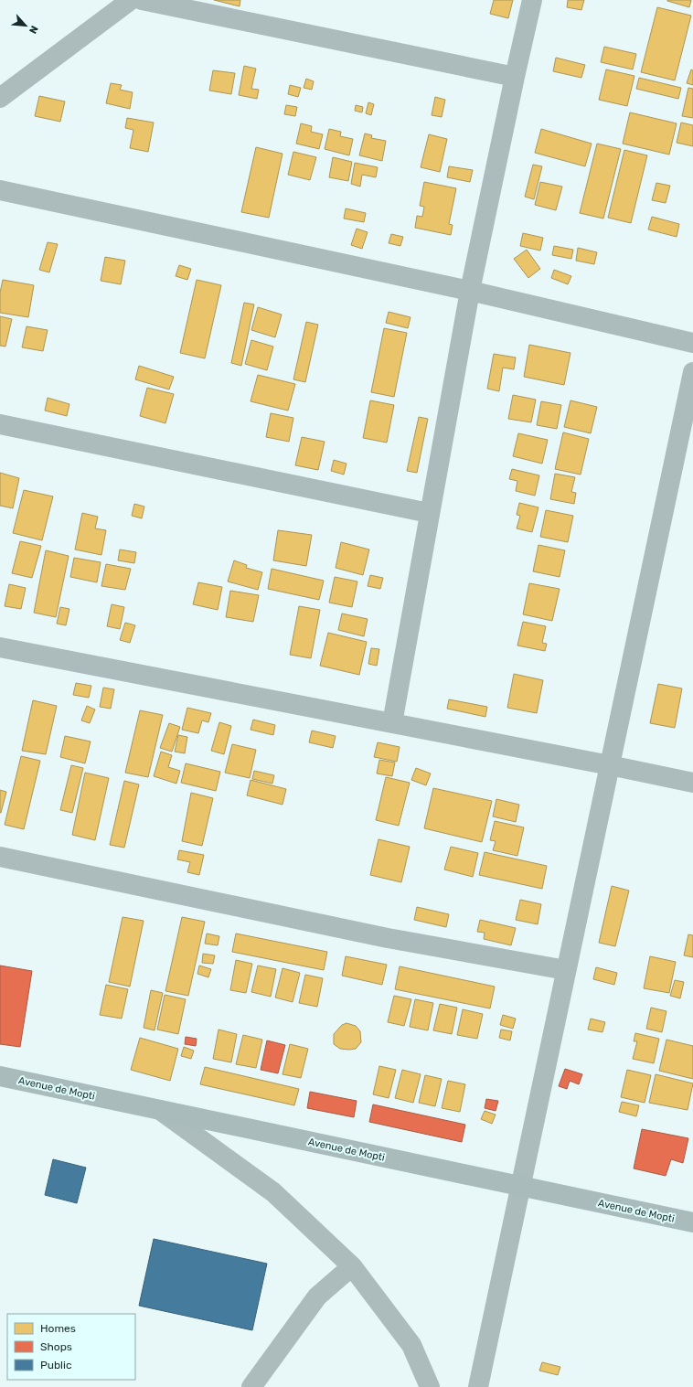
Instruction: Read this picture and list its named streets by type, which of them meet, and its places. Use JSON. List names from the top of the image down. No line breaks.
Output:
{"streets":{"street":["Avenue de Mopti"]},"legend":["Homes","Shops","Public"],"north":"bottom right"}
